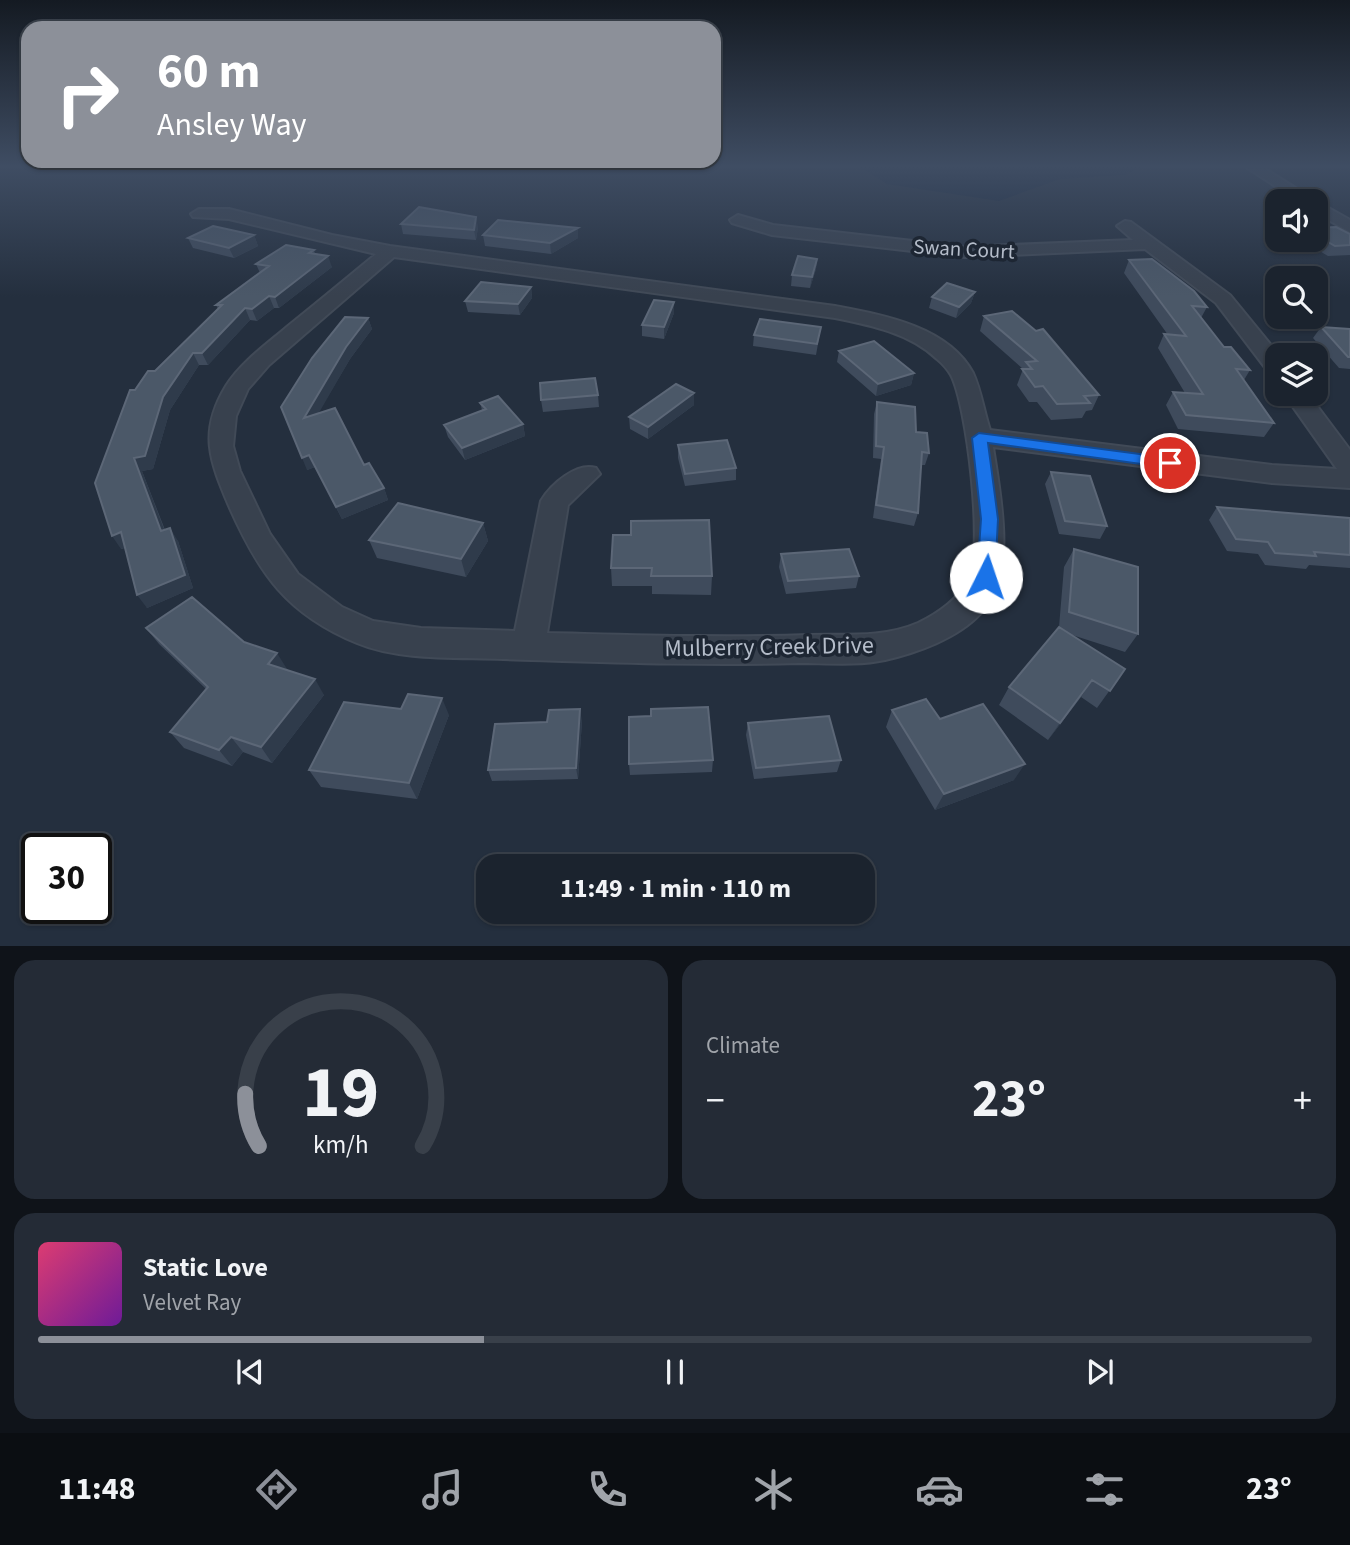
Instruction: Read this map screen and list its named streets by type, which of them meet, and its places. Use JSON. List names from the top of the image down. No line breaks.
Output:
{"streets":{"street":["Swan Court","Mulberry Creek Drive"]},"page":{"turn":["60 m","Ansley Way"],"limit":"30","trip":"11:49 · 1 min · 110 m","tile":"Climate","heat":["−","23°","+"],"song":["Static Love","Velvet Ray"],"tabs":["11:48","23°"],"gauge":["19","km/h"]}}
